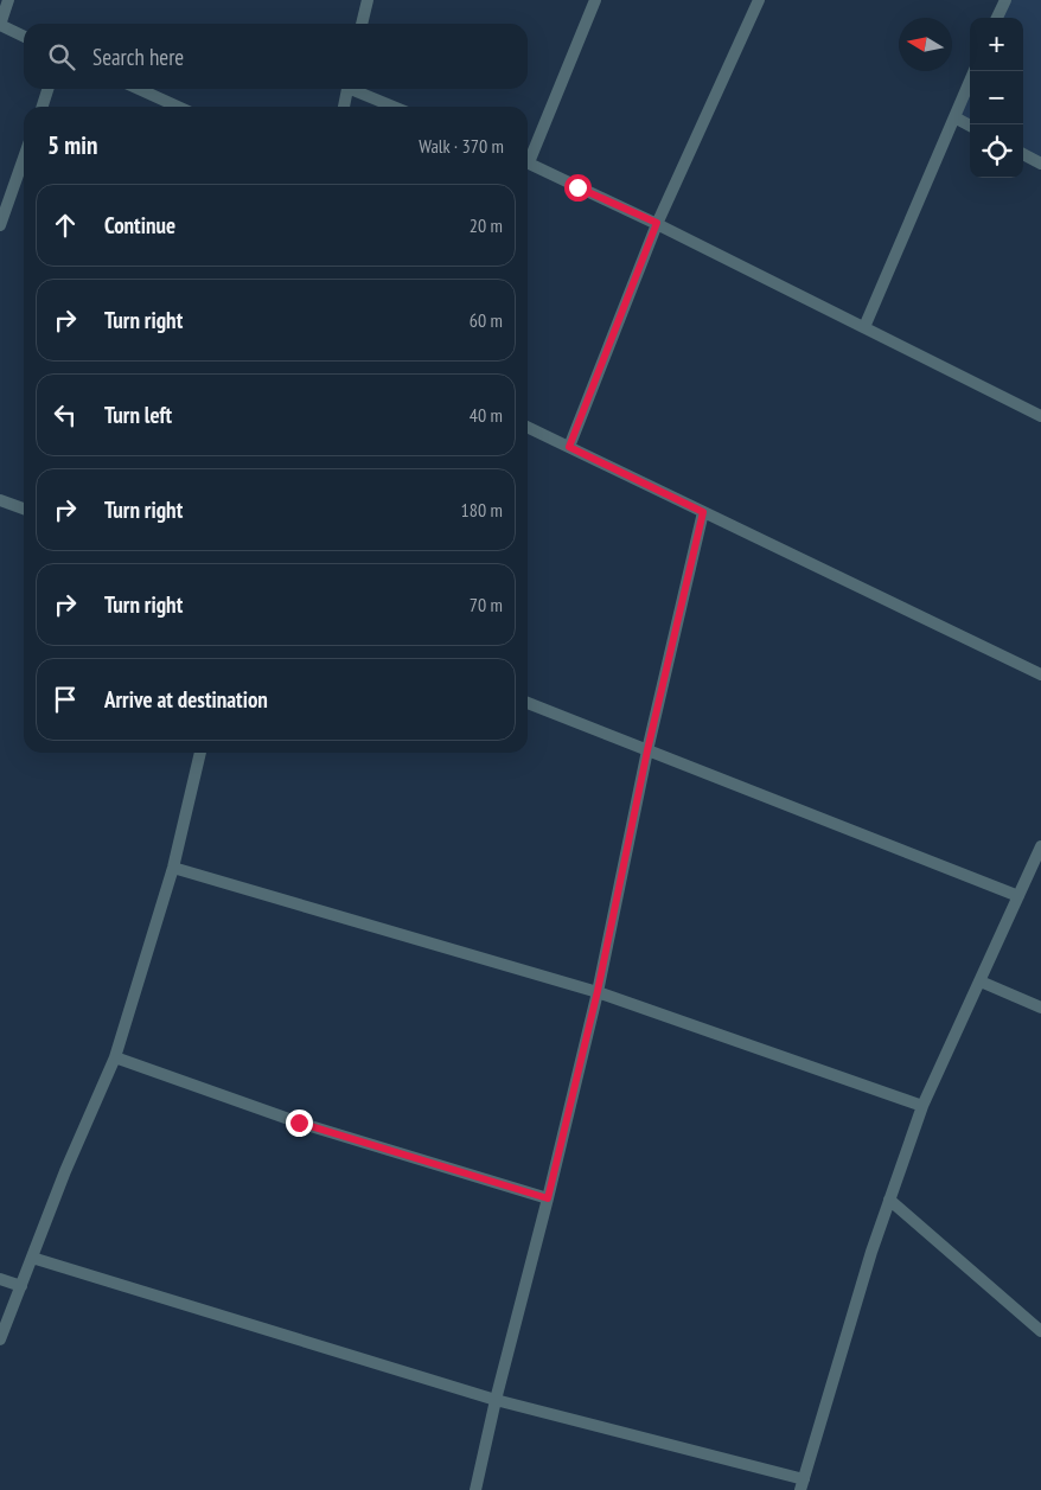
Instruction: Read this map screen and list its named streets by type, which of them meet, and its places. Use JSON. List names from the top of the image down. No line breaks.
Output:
{"north":"left","page":{"map_buttons":["+","−"],"search":"Search here","heading":["5 min","Walk · 370 m"],"list":[["Continue","20 m"],["Turn right","60 m"],["Turn left","40 m"],["Turn right","180 m"],["Turn right","70 m"],"Arrive at destination"]}}
